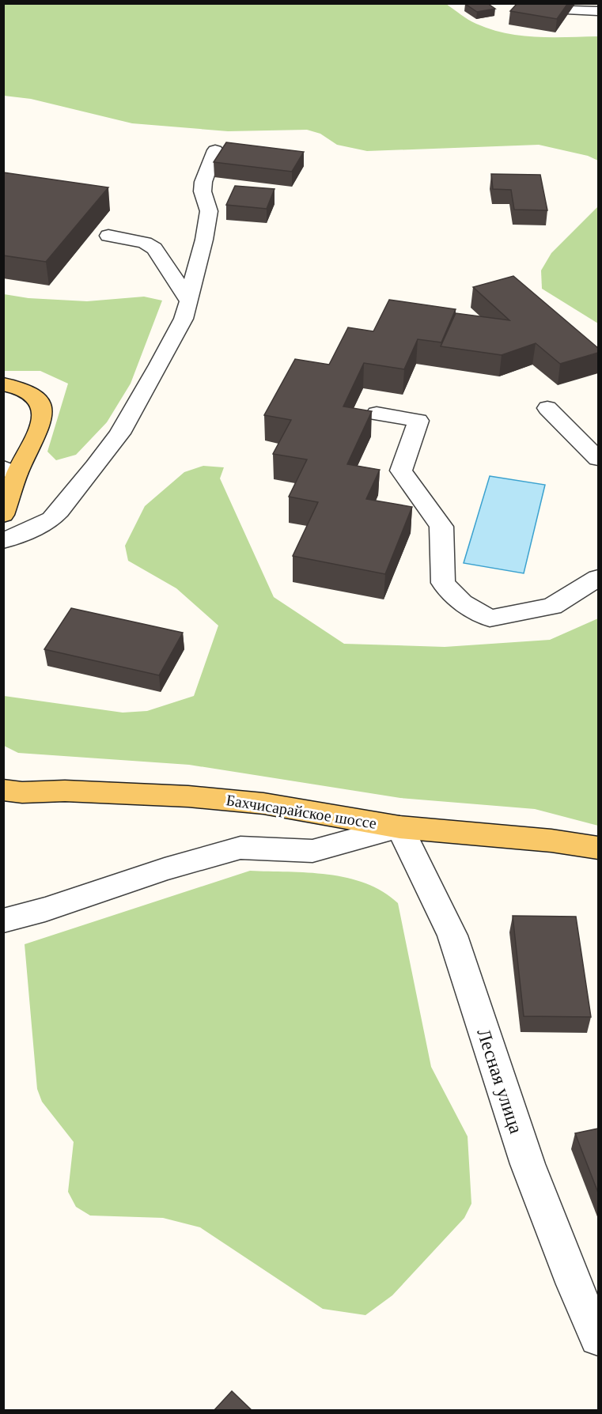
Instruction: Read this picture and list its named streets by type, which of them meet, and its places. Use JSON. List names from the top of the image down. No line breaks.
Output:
{"streets":{"main road":["Бахчисарайское шоссе"],"street":["Лесная улица"]},"crossings":[["Бахчисарайское шоссе","Лесная улица"]]}
